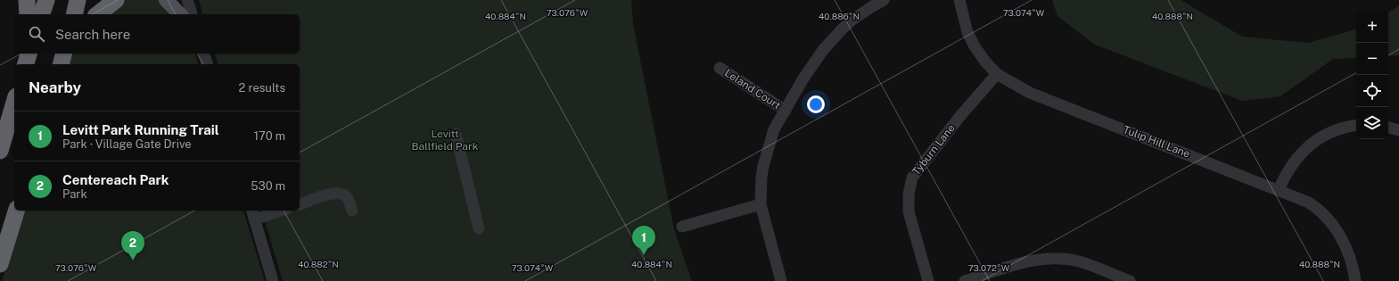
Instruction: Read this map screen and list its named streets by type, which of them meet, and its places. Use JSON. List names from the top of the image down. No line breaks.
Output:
{"streets":{"street":["Leland Court","Tulip Hill Lane","Tyburn Lane"]},"crossings":[["Tulip Hill Lane","Tyburn Lane"]],"parks":["Levitt Ballfield Park"],"page":{"map_buttons":["+","−"],"search":"Search here","heading":["Nearby","2 results"],"list":[{"mark":"1","name":"Levitt Park Running Trail","note":"Park · Village Gate Drive","value":"170 m"},{"mark":"2","name":"Centereach Park","note":"Park","value":"530 m"}],"pins":["1","2"]},"coordinates":["73.076°W","73.074°W","40.884°N","40.886°N","40.888°N","40.882°N","73.072°W"]}
